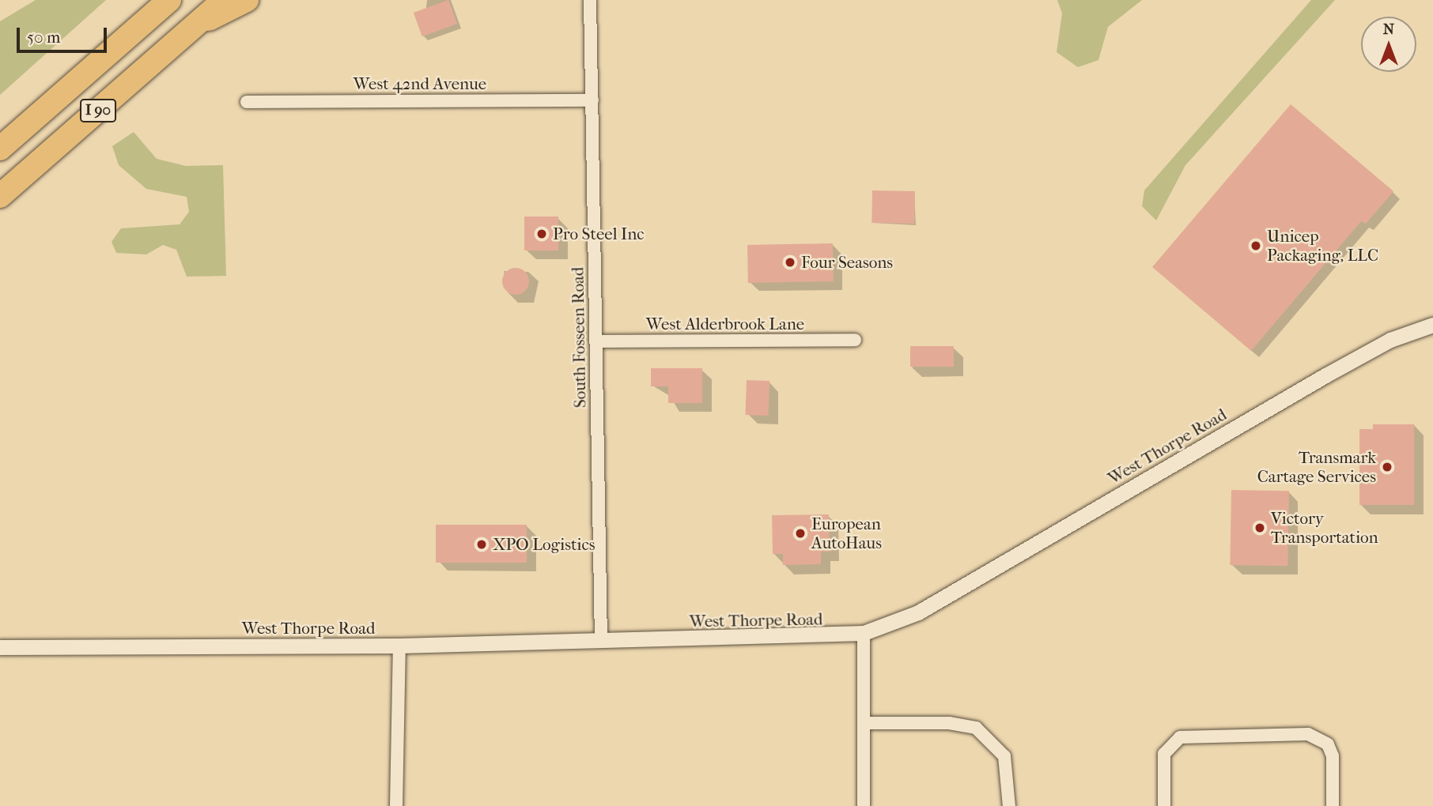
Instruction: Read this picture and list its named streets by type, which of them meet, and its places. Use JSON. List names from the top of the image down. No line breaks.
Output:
{"streets":{"highway":["I 90"],"street":["West 42nd Avenue","West Alderbrook Lane","South Fosseen Road","West Thorpe Road"]},"crossings":[["West 42nd Avenue","South Fosseen Road"],["West Alderbrook Lane","South Fosseen Road"],["South Fosseen Road","West Thorpe Road"]],"places":["Pro Steel Inc","Unicep Packaging, LLC","Four Seasons","Transmark Cartage Services","Victory Transportation","European AutoHaus","XPO Logistics"],"scale_bar":"50 m","north":"top"}
